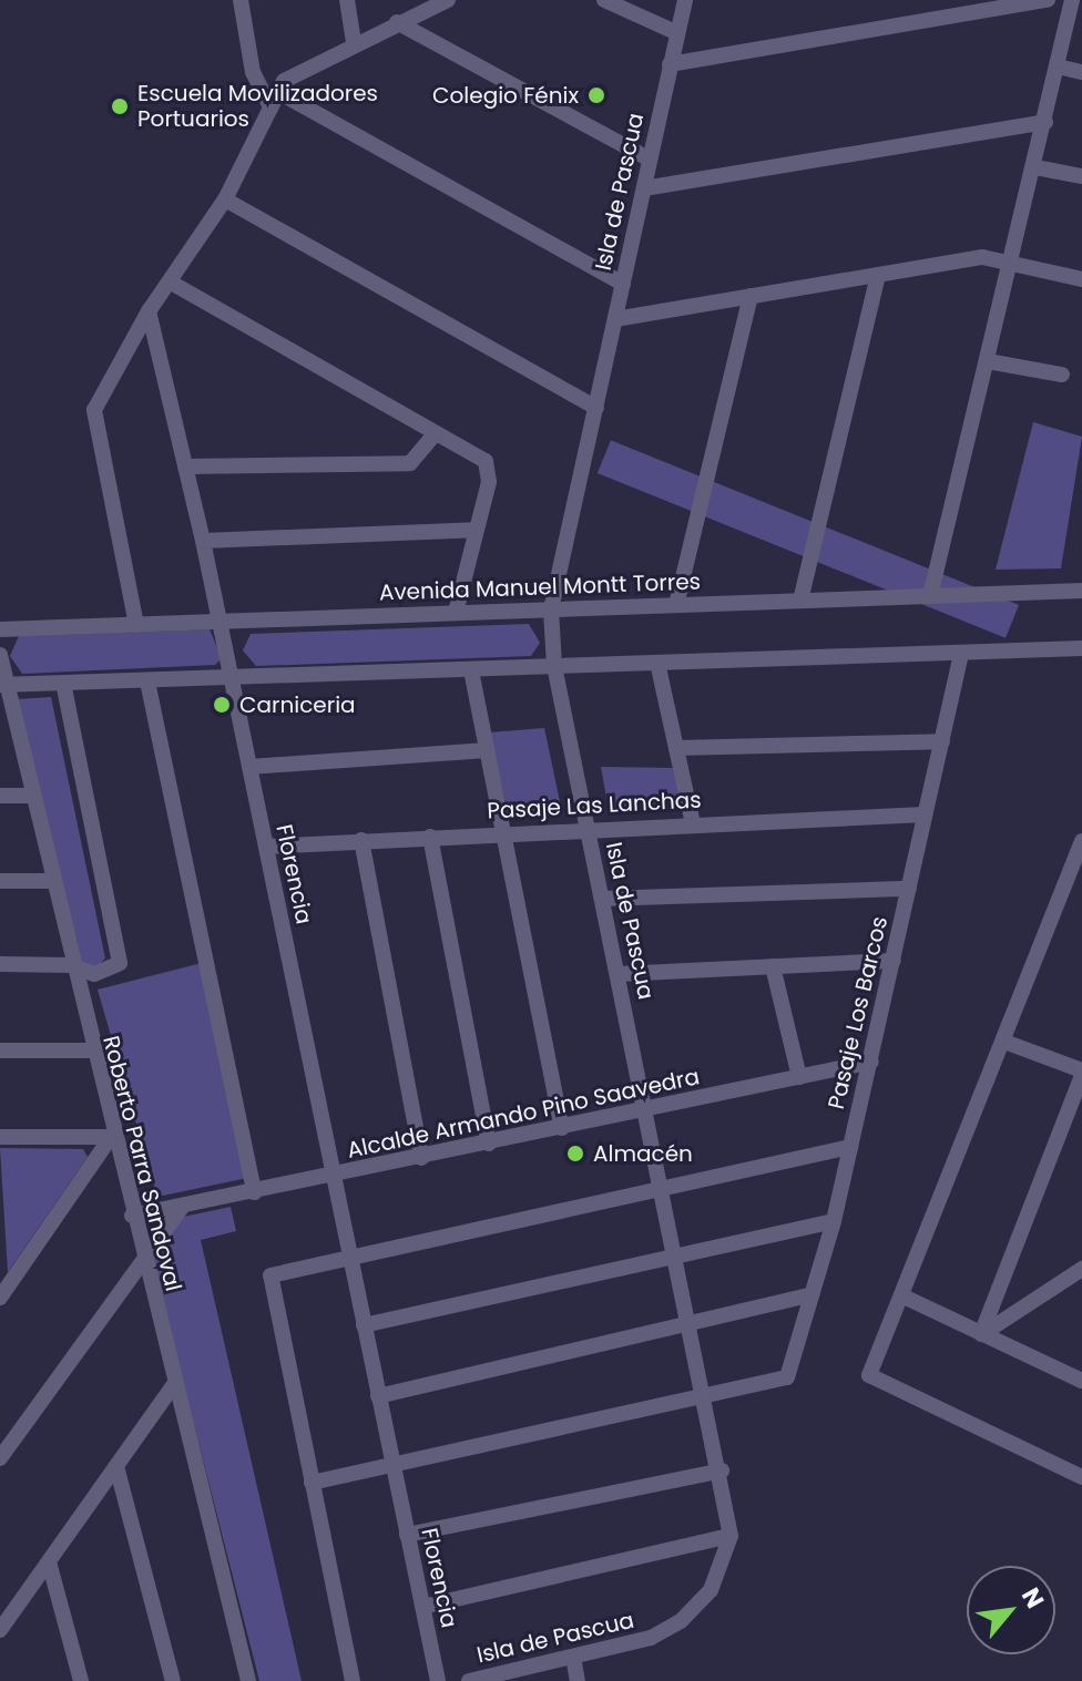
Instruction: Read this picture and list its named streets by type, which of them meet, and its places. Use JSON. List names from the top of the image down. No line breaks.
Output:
{"streets":{"street":["Isla de Pascua","Avenida Manuel Montt Torres","Pasaje Las Lanchas","Florencia","Pasaje Los Barcos","Alcalde Armando Pino Saavedra","Roberto Parra Sandoval"]},"crossings":[["Isla de Pascua","Avenida Manuel Montt Torres"],["Isla de Pascua","Pasaje Las Lanchas"],["Isla de Pascua","Pasaje Los Barcos"],["Isla de Pascua","Alcalde Armando Pino Saavedra"],["Avenida Manuel Montt Torres","Florencia"],["Pasaje Las Lanchas","Florencia"],["Pasaje Las Lanchas","Pasaje Los Barcos"],["Florencia","Alcalde Armando Pino Saavedra"],["Pasaje Los Barcos","Alcalde Armando Pino Saavedra"],["Alcalde Armando Pino Saavedra","Roberto Parra Sandoval"]],"places":["Colegio Fénix","Escuela Movilizadores Portuarios","Carniceria","Almacén"],"north":"top right"}
